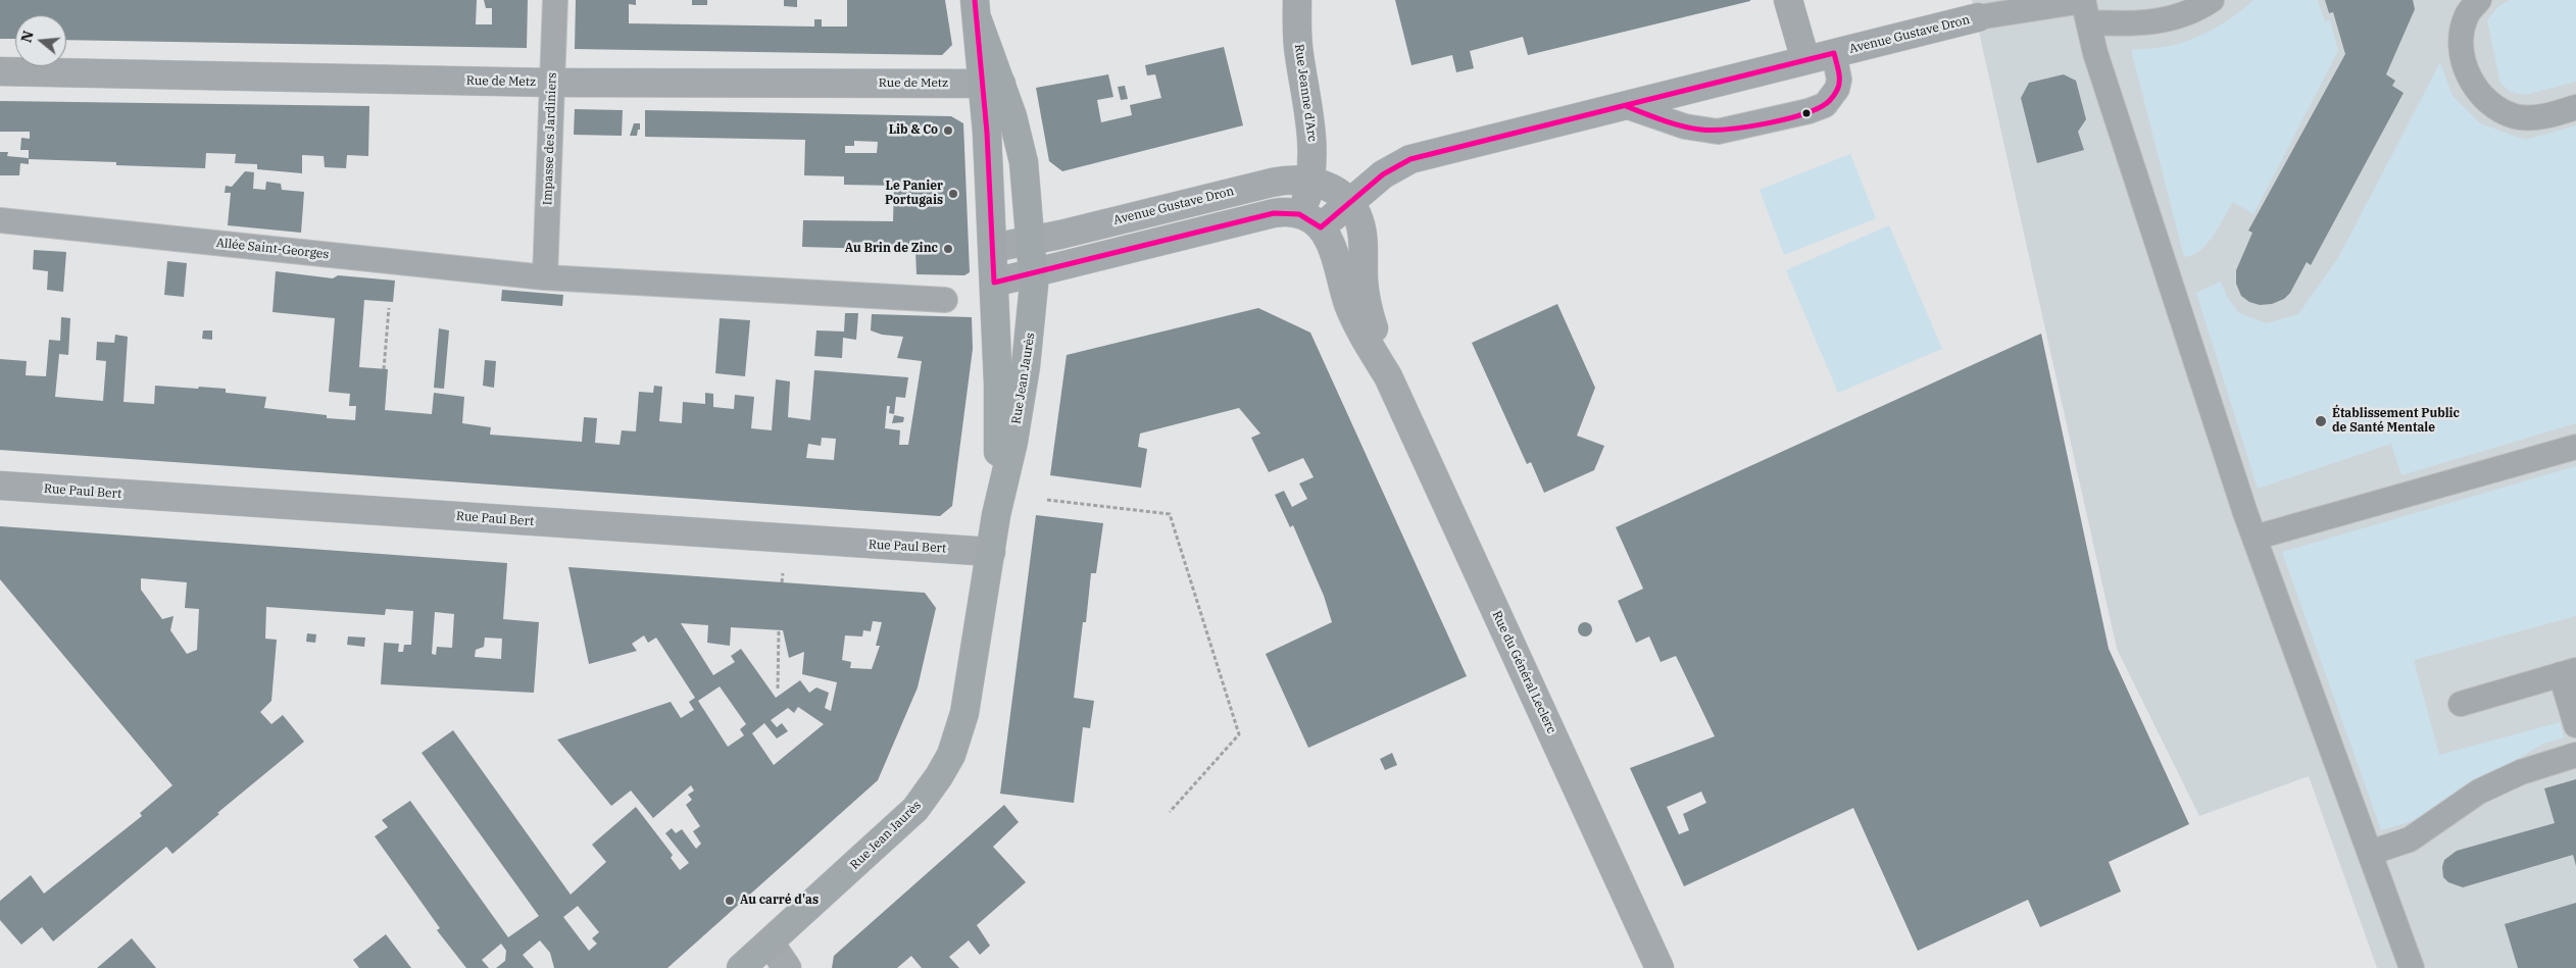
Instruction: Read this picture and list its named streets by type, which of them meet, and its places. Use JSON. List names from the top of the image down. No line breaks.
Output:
{"streets":{"main road":["Rue Jean Jaurès"],"street":["Avenue Gustave Dron","Rue de Metz","Rue Jeanne d'Arc","Rue Paul Bert","Rue du Général Leclerc"],"lane":["Impasse des Jardiniers","Allée Saint-Georges"]},"crossings":[["Avenue Gustave Dron","Rue Jeanne d'Arc"],["Avenue Gustave Dron","Rue Jean Jaurès"],["Avenue Gustave Dron","Rue du Général Leclerc"],["Rue de Metz","Impasse des Jardiniers"],["Rue de Metz","Rue Jean Jaurès"],["Rue Jeanne d'Arc","Rue du Général Leclerc"],["Impasse des Jardiniers","Allée Saint-Georges"],["Rue Jean Jaurès","Rue Paul Bert"]],"places":["Lib & Co","Le Panier Portugais","Au Brin de Zinc","Établissement Public de Santé Mentale","Au carré d'as"],"north":"left"}
